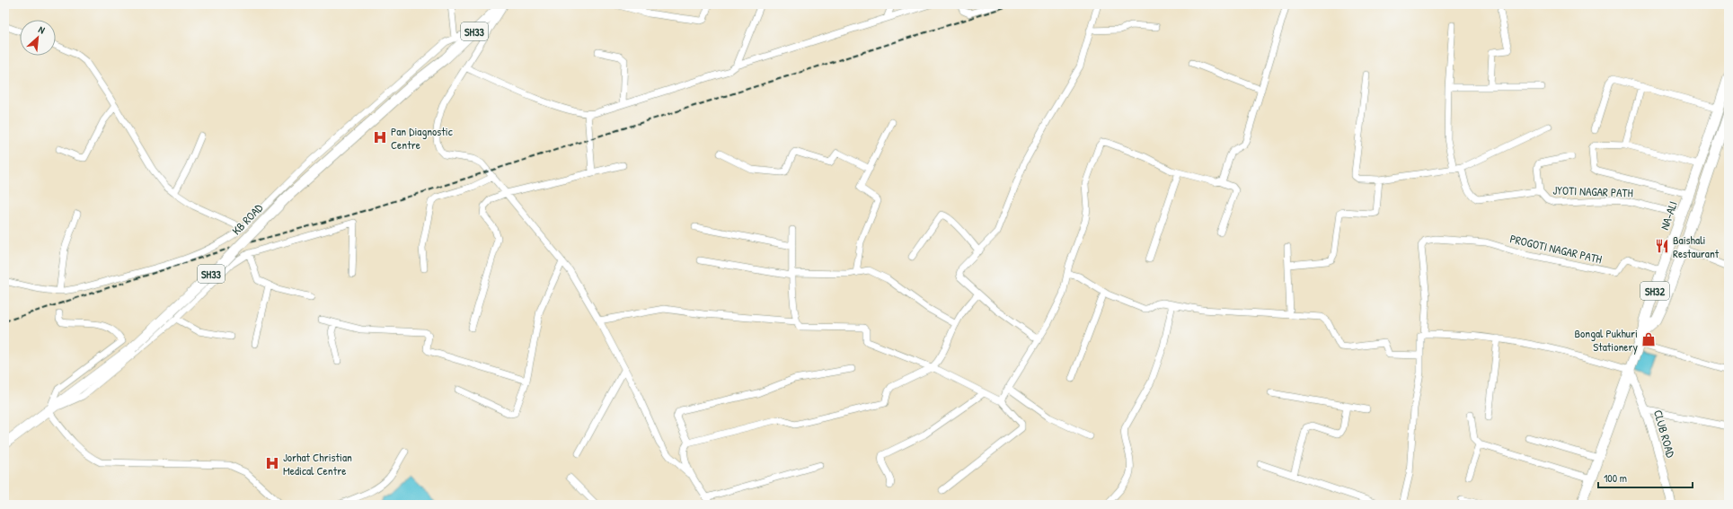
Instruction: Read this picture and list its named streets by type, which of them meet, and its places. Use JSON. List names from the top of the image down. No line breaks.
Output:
{"streets":{"main road":["SH33","NA-ALI","KB ROAD","SH32"],"street":["JYOTI NAGAR PATH","PROGOTI NAGAR PATH","CLUB ROAD"]},"crossings":[["JYOTI NAGAR PATH","NA-ALI"],["NA-ALI","PROGOTI NAGAR PATH"],["NA-ALI","CLUB ROAD"]],"places":{"hospital":["Pan Diagnostic Centre","Jorhat Christian Medical Centre"],"restaurant":["Baishali Restaurant"],"shop":["Bongal Pukhuri Stationery"]},"scale_bar":"100 m","north":"top right"}
